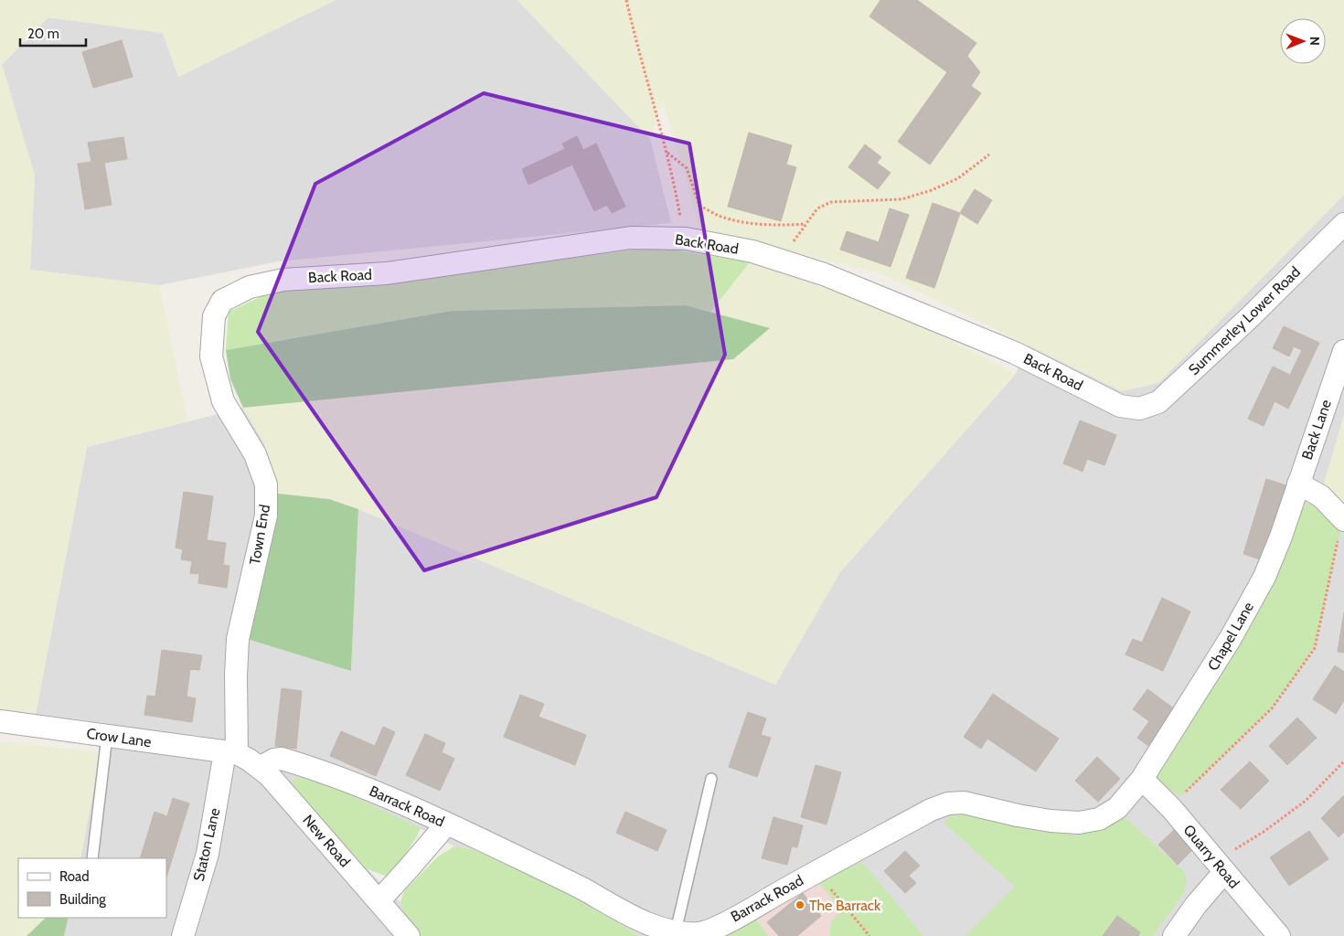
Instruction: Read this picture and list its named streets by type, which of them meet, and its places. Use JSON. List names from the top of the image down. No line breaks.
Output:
{"streets":{"street":["Back Road","Summerley Lower Road","Back Lane","Town End","Chapel Lane","Crow Lane","Barrack Road","New Road","Staton Lane","Quarry Road"]},"crossings":[["Back Road","Summerley Lower Road"],["Back Road","Town End"],["Back Lane","Chapel Lane"],["Town End","Crow Lane"],["Town End","New Road"],["Town End","Staton Lane"],["Chapel Lane","Barrack Road"],["Chapel Lane","Quarry Road"],["Crow Lane","New Road"],["Crow Lane","Staton Lane"],["Barrack Road","New Road"],["Barrack Road","Quarry Road"],["New Road","Staton Lane"]],"places":["The Barrack"],"legend":["Road","Building"],"scale_bar":"20 m","north":"right"}
